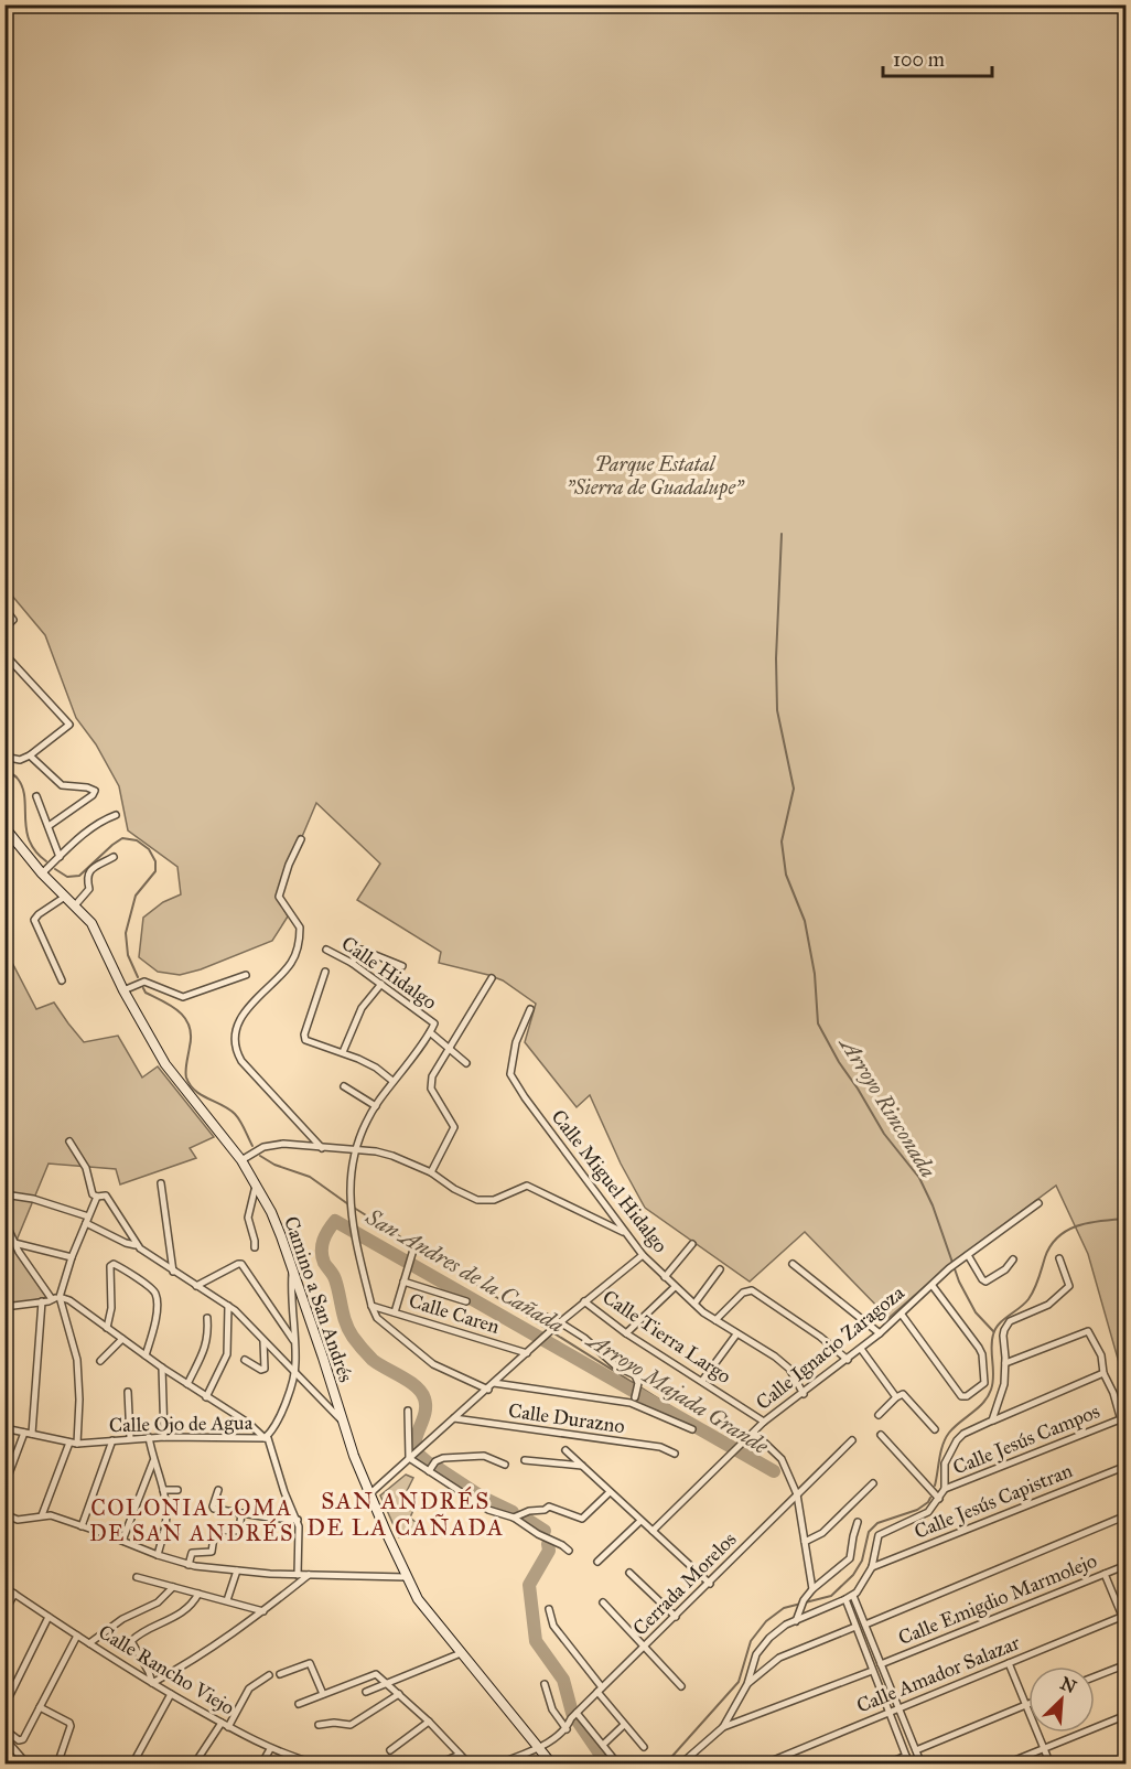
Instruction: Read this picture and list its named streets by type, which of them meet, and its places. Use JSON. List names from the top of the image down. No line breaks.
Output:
{"streets":{"street":["Calle Hidalgo","Calle Miguel Hidalgo","Camino a San Andrés","Calle Caren","Calle Tierra Largo","Calle Ignacio Zaragoza","Calle Durazno","Calle Ojo de Agua","Calle Jesús Campos","Calle Jesús Capistran","Cerrada Morelos","Calle Emigdio Marmolejo","Calle Rancho Viejo","Calle Amador Salazar"]},"crossings":[["Calle Miguel Hidalgo","Calle Ignacio Zaragoza"],["Calle Miguel Hidalgo","Calle Durazno"],["Camino a San Andrés","Calle Durazno"],["Camino a San Andrés","Calle Ojo de Agua"],["Calle Caren","Calle Durazno"],["Calle Tierra Largo","Calle Ignacio Zaragoza"],["Calle Tierra Largo","Calle Durazno"]],"districts":["SAN ANDRÉS DE LA CAÑADA","COLONIA LOMA DE SAN ANDRÉS"],"water":["Arroyo Rinconada","San Andres de la Cañada","Arroyo Majada Grande"],"parks":["Parque Estatal \"Sierra de Guadalupe\""],"scale_bar":"100 m","north":"top right"}
